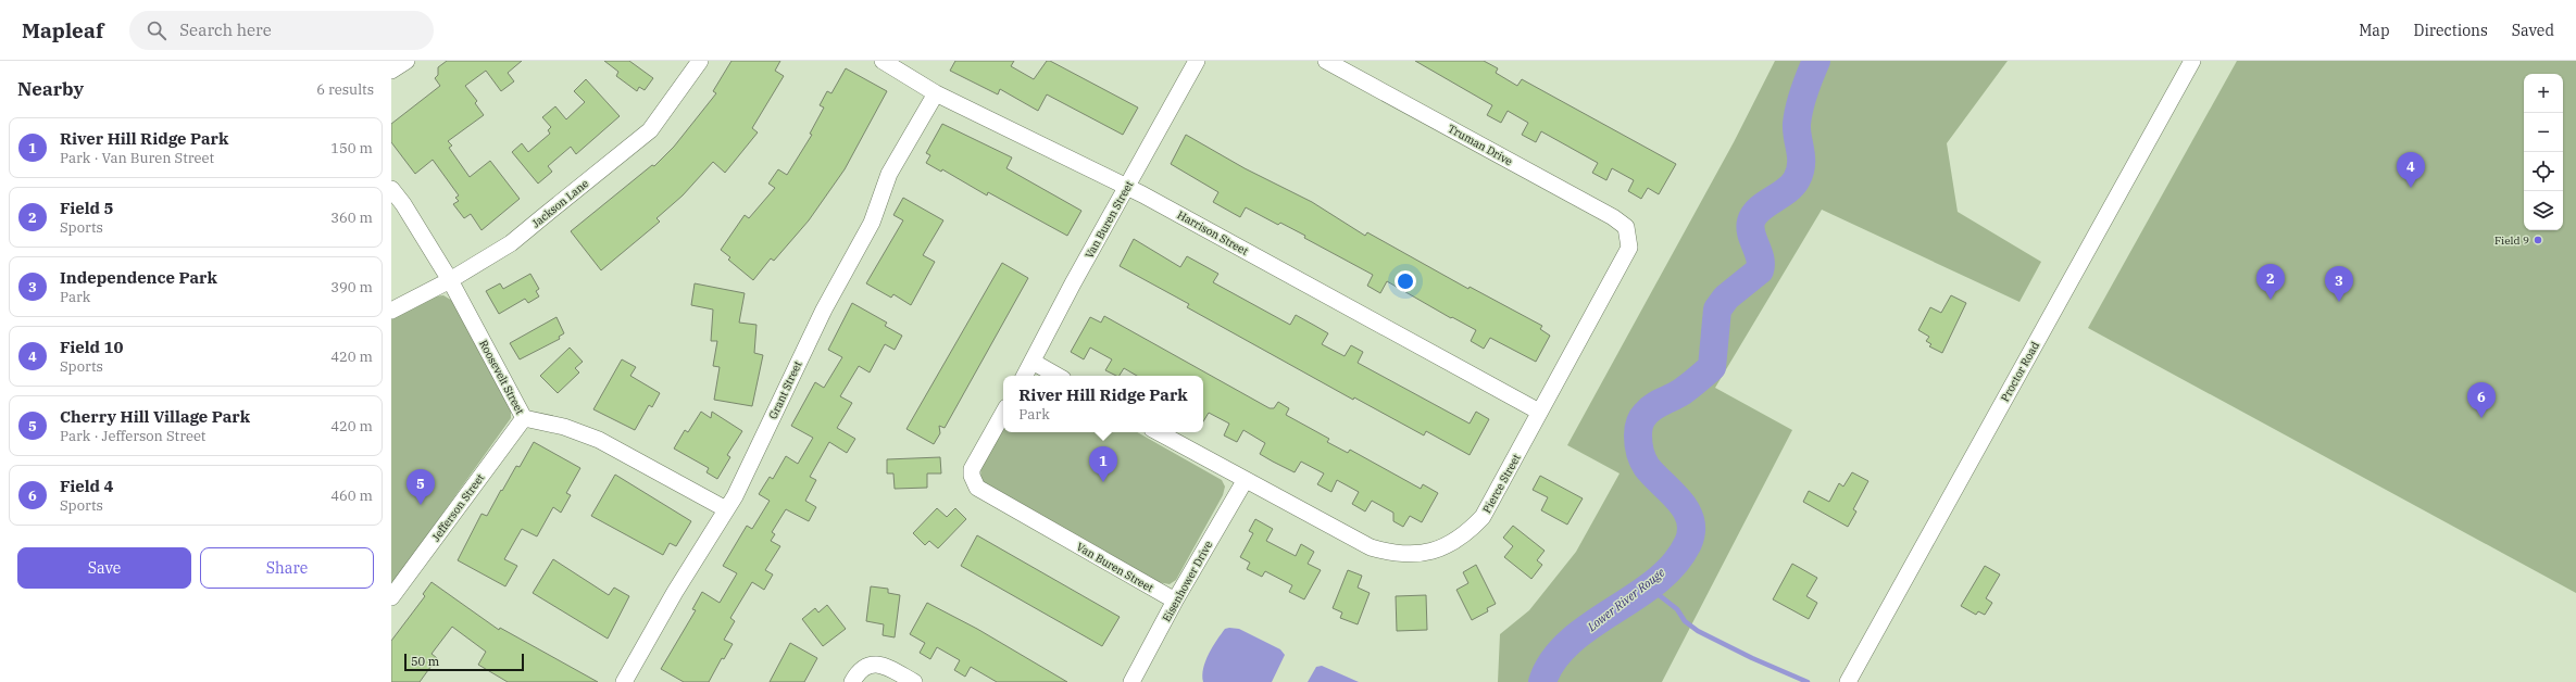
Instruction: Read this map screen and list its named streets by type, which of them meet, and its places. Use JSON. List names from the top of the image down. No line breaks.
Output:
{"streets":{"street":["Truman Drive","Jackson Lane","Van Buren Street","Harrison Street","Proctor Road","Roosevelt Street","Grant Street","Pierce Street","Jefferson Street","Eisenhower Drive"]},"crossings":[["Truman Drive","Pierce Street"],["Jackson Lane","Roosevelt Street"],["Van Buren Street","Harrison Street"],["Van Buren Street","Eisenhower Drive"],["Harrison Street","Grant Street"],["Harrison Street","Pierce Street"],["Roosevelt Street","Grant Street"],["Roosevelt Street","Jefferson Street"],["Pierce Street","Eisenhower Drive"]],"water":["Lower River Rouge"],"places":["Field 9"],"scale_bar":"50 m","page":{"header":"Mapleaf","search":"Search here","nav":["Map","Directions","Saved"],"heading":["Nearby","6 results"],"map_buttons":["+","−"],"list":[{"mark":"1","name":"River Hill Ridge Park","note":"Park · Van Buren Street","value":"150 m"},{"mark":"2","name":"Field 5","note":"Sports","value":"360 m"},{"mark":"3","name":"Independence Park","note":"Park","value":"390 m"},{"mark":"4","name":"Field 10","note":"Sports","value":"420 m"},{"mark":"5","name":"Cherry Hill Village Park","note":"Park · Jefferson Street","value":"420 m"},{"mark":"6","name":"Field 4","note":"Sports","value":"460 m"}],"pins":["4","2","3","6","1","5"],"popup":["River Hill Ridge Park","Park"],"buttons":["Save","Share"],"scale":"50 m"}}
